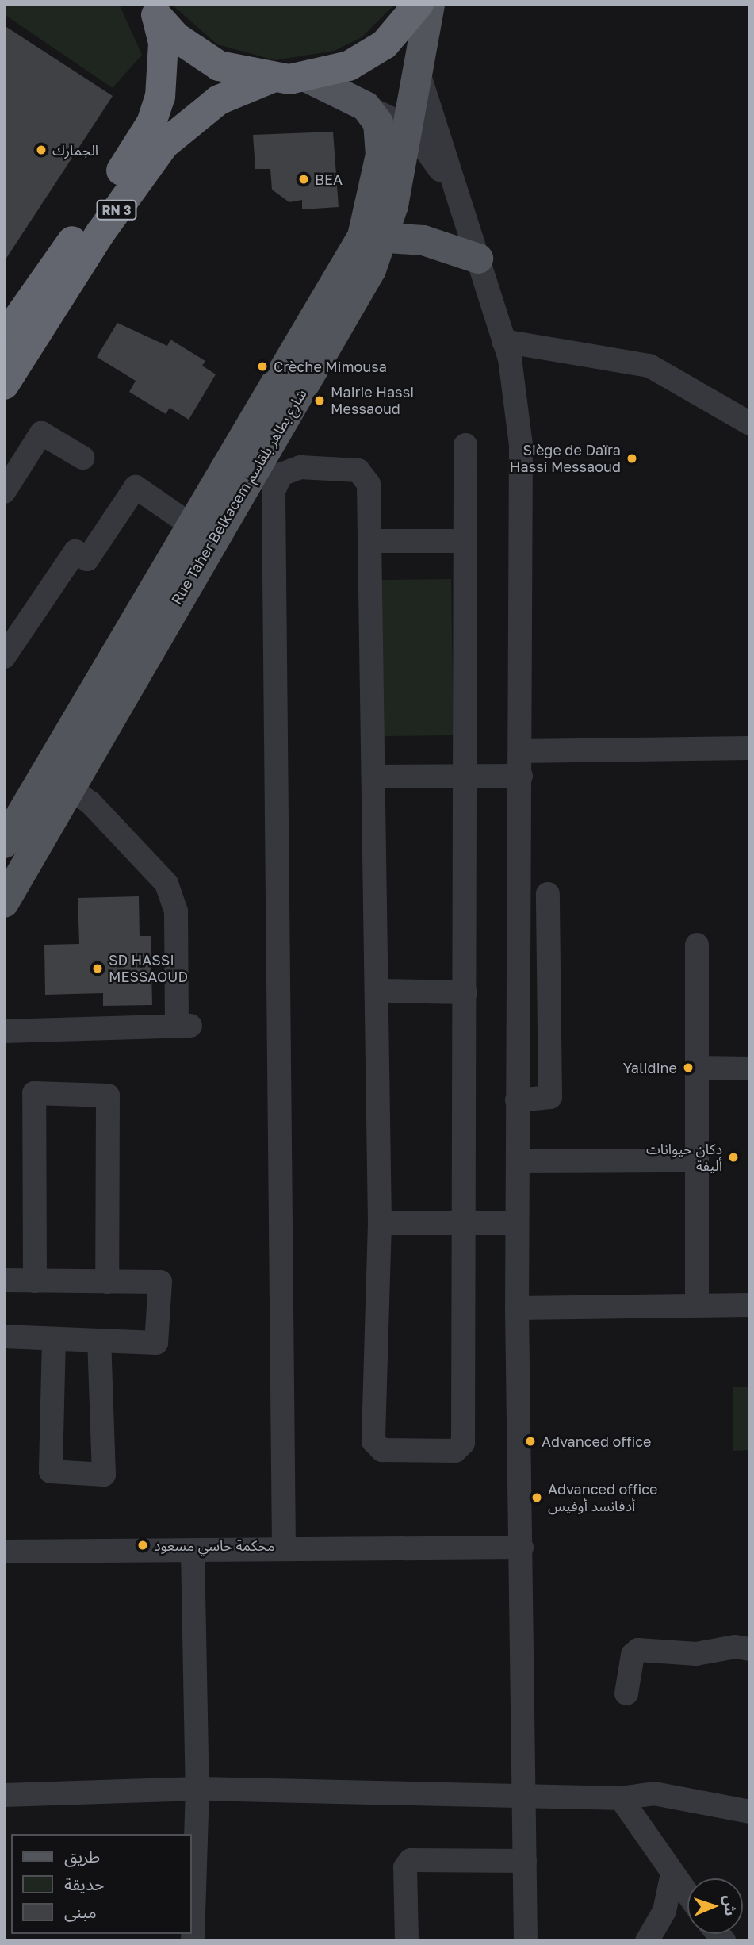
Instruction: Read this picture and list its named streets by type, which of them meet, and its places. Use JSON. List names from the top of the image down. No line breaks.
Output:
{"streets":{"highway":["RN 3"],"main road":["Rue Taher Belkacem شارع بطاهر بلقاسم"]},"places":["الجمارك","BEA","Crèche Mimousa","Mairie Hassi Messaoud","Siège de Daïra Hassi Messaoud","SD HASSI MESSAOUD","Yalidine","دكان حيوانات أليفة","Advanced office","Advanced office أدفانسد أوفيس","محكمة حاسي مسعود"],"legend":["طريق","حديقة","مبنى"],"north":"right"}
